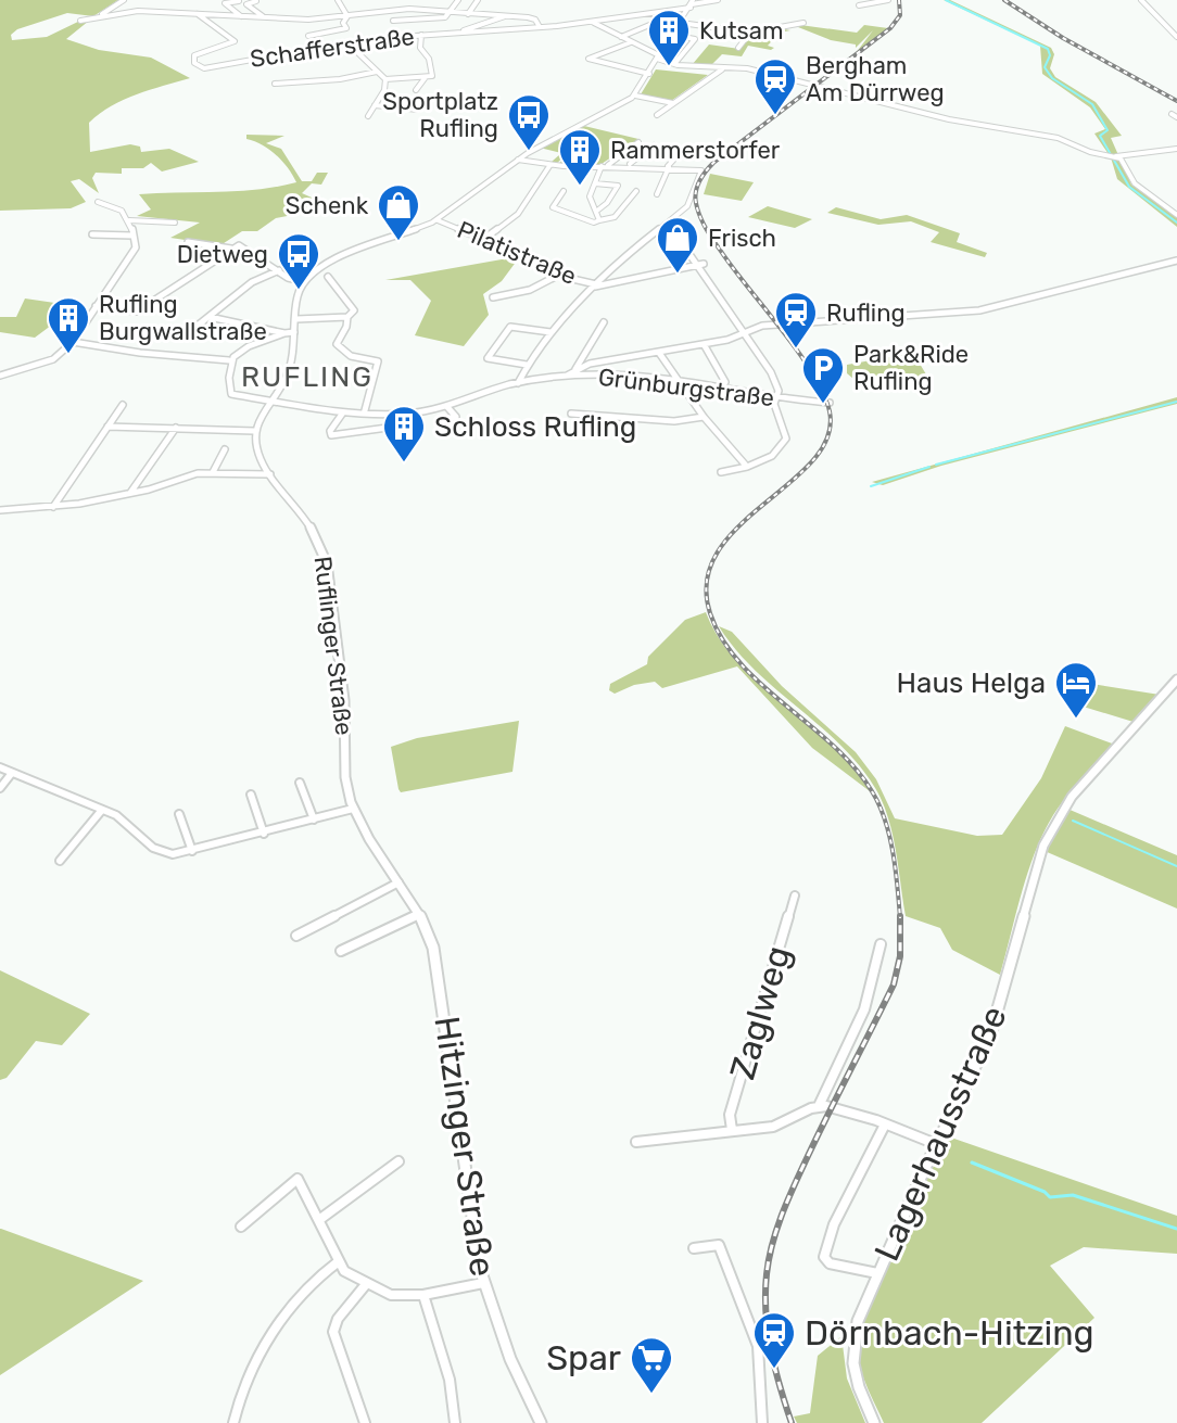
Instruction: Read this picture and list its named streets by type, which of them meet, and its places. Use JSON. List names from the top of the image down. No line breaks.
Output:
{"streets":{"street":["Schafferstraße","Pilatistraße","Grünburgstraße","Ruflinger Straße","Zaglweg","Lagerhausstraße","Hitzinger Straße"]},"crossings":[["Ruflinger Straße","Hitzinger Straße"]],"districts":["RUFLING"],"places":{"building":["Kutsam","Rammerstorfer","Rufling Burgwallstraße","Schloss Rufling"],"station":["Bergham Am Dürrweg","Rufling","Dörnbach-Hitzing"],"bus stop":["Sportplatz Rufling","Dietweg"],"shop":["Schenk","Frisch"],"parking":["Park&Ride Rufling"],"hotel":["Haus Helga"],"supermarket":["Spar"]}}
